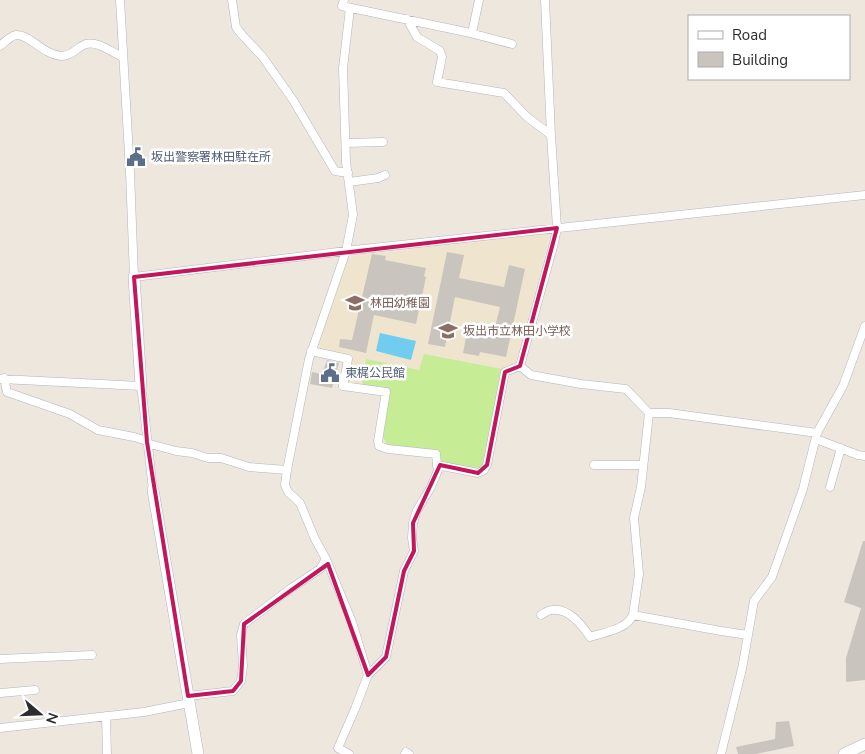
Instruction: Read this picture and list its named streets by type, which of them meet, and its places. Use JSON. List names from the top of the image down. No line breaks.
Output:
{"places":{"public building":["坂出警察署林田駐在所","東梶公民館"],"school or university":["林田幼稚園","坂出市立林田小学校"]},"legend":["Road","Building"],"north":"right"}
